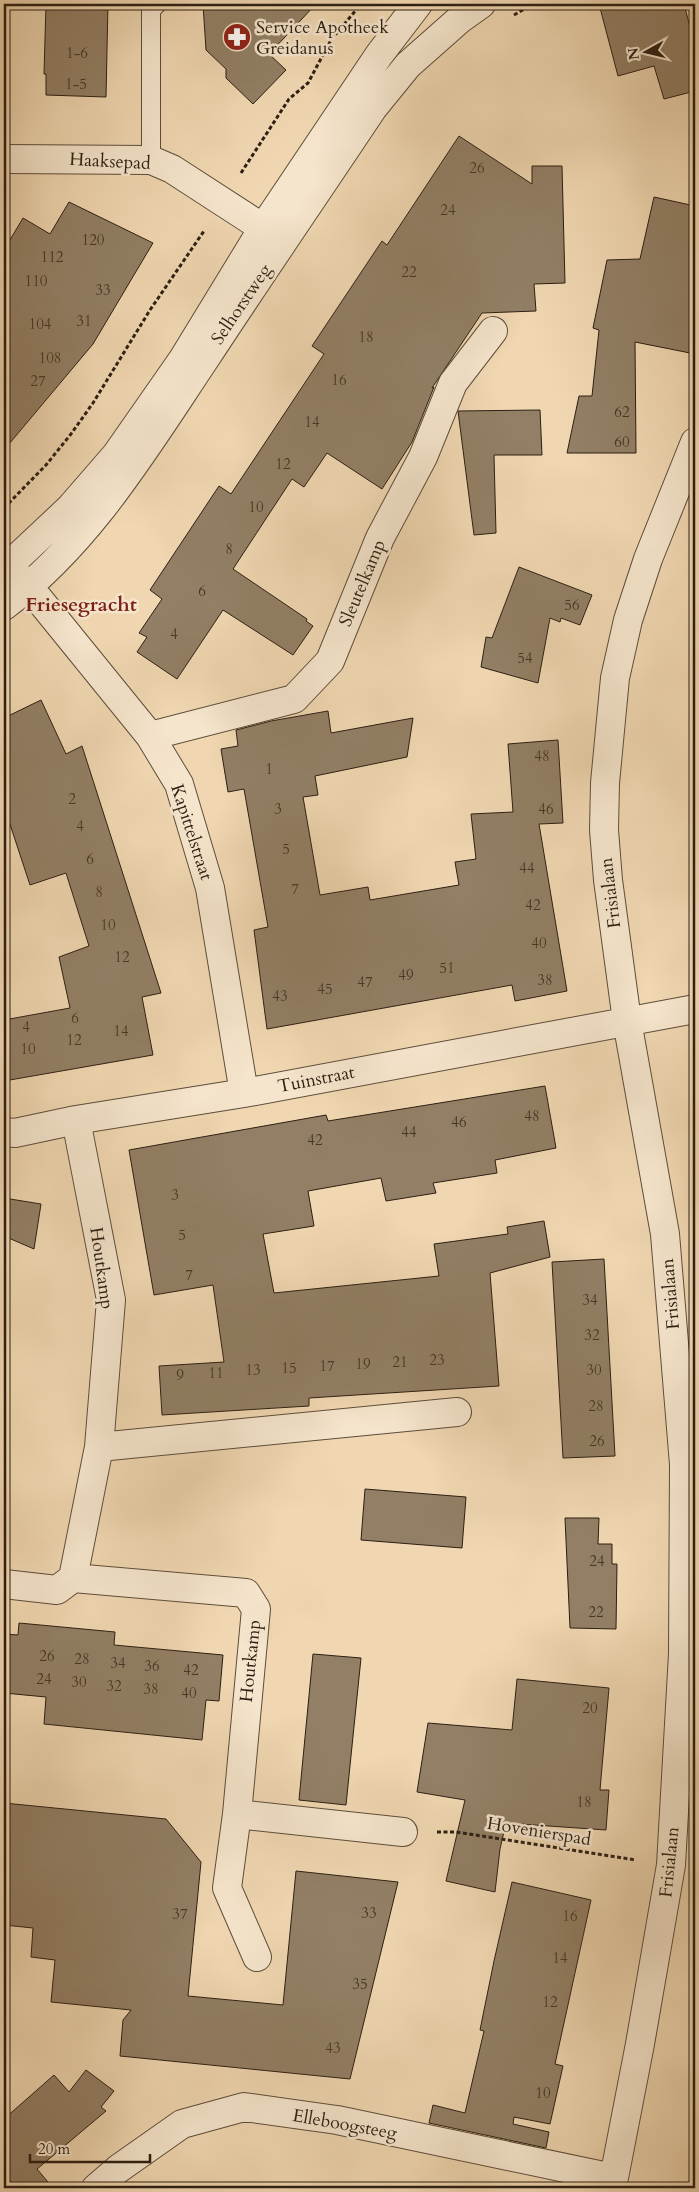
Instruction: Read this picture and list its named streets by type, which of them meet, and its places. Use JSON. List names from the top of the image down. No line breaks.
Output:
{"streets":{"street":["Haaksepad","Selhorstweg","Sleutelkamp","Kapittelstraat","Frisialaan","Tuinstraat","Houtkamp","Elleboogsteeg"],"path":["Hovenierspad"]},"crossings":[["Haaksepad","Selhorstweg"],["Selhorstweg","Kapittelstraat"],["Sleutelkamp","Kapittelstraat"],["Kapittelstraat","Tuinstraat"],["Frisialaan","Tuinstraat"],["Frisialaan","Hovenierspad"],["Frisialaan","Elleboogsteeg"],["Tuinstraat","Houtkamp"]],"districts":["Friesegracht"],"places":{"pharmacy":["Service Apotheek Greidanus"]},"house_numbers":["1-6","1-5","26","24","120","112","22","110","33","31","104","18","108","16","27","62","14","60","12","10","8","6","56","4","54","48","1","2","3","46","4","5","6","44","7","8","42","10","40","12","51","49","38","47","45","43","6","4","14","12","10","48","46","44","42","3","5","7","34","32","23","21","19","17","15","13","30","11","9","28","26","24","22","26","28","34","36","42","24","30","32","38","40","20","18","33","37","16","14","35","12","43","10"],"scale_bar":"20 m","north":"left"}
